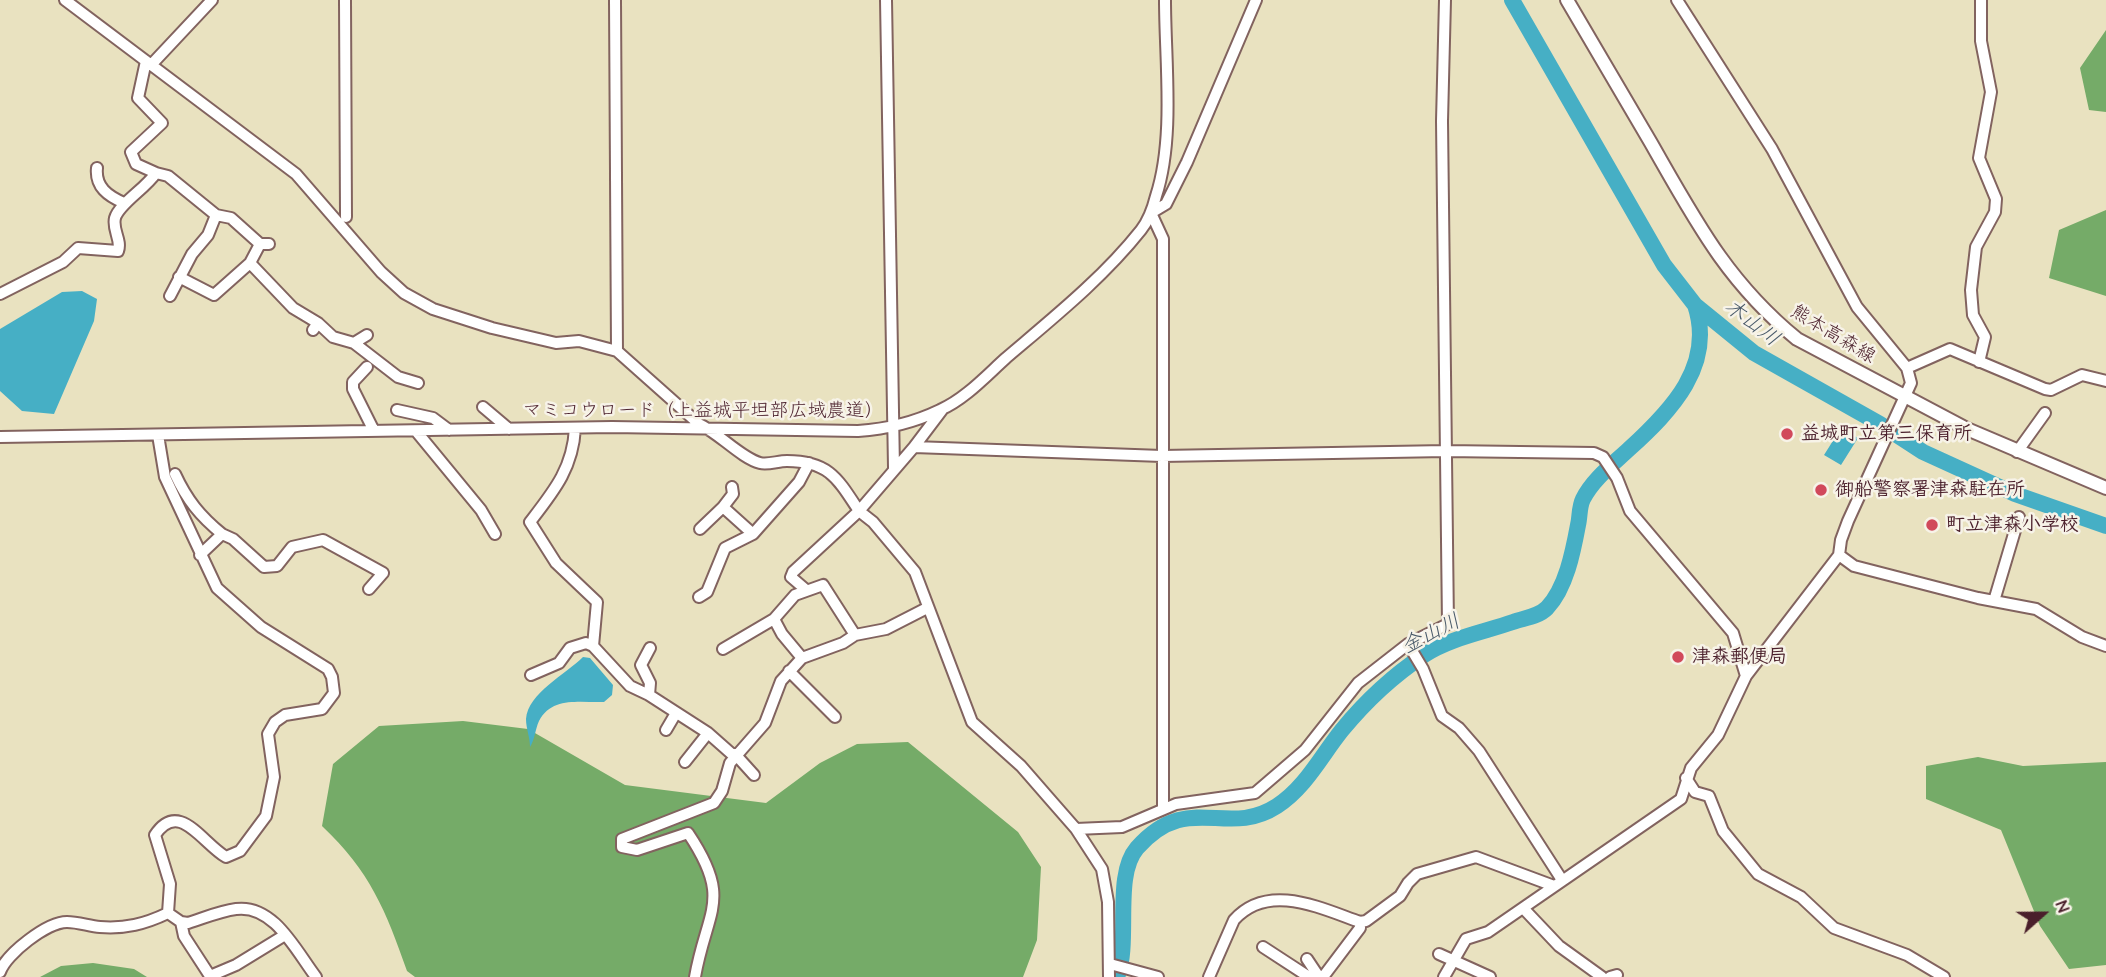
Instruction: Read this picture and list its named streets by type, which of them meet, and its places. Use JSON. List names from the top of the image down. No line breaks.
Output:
{"streets":{"main road":["熊本高森線"],"street":["マミコウロード（上益城平坦部広域農道）"]},"water":["木山川","金山川"],"places":["益城町立第三保育所","御船警察署津森駐在所","町立津森小学校","津森郵便局"],"north":"right"}
